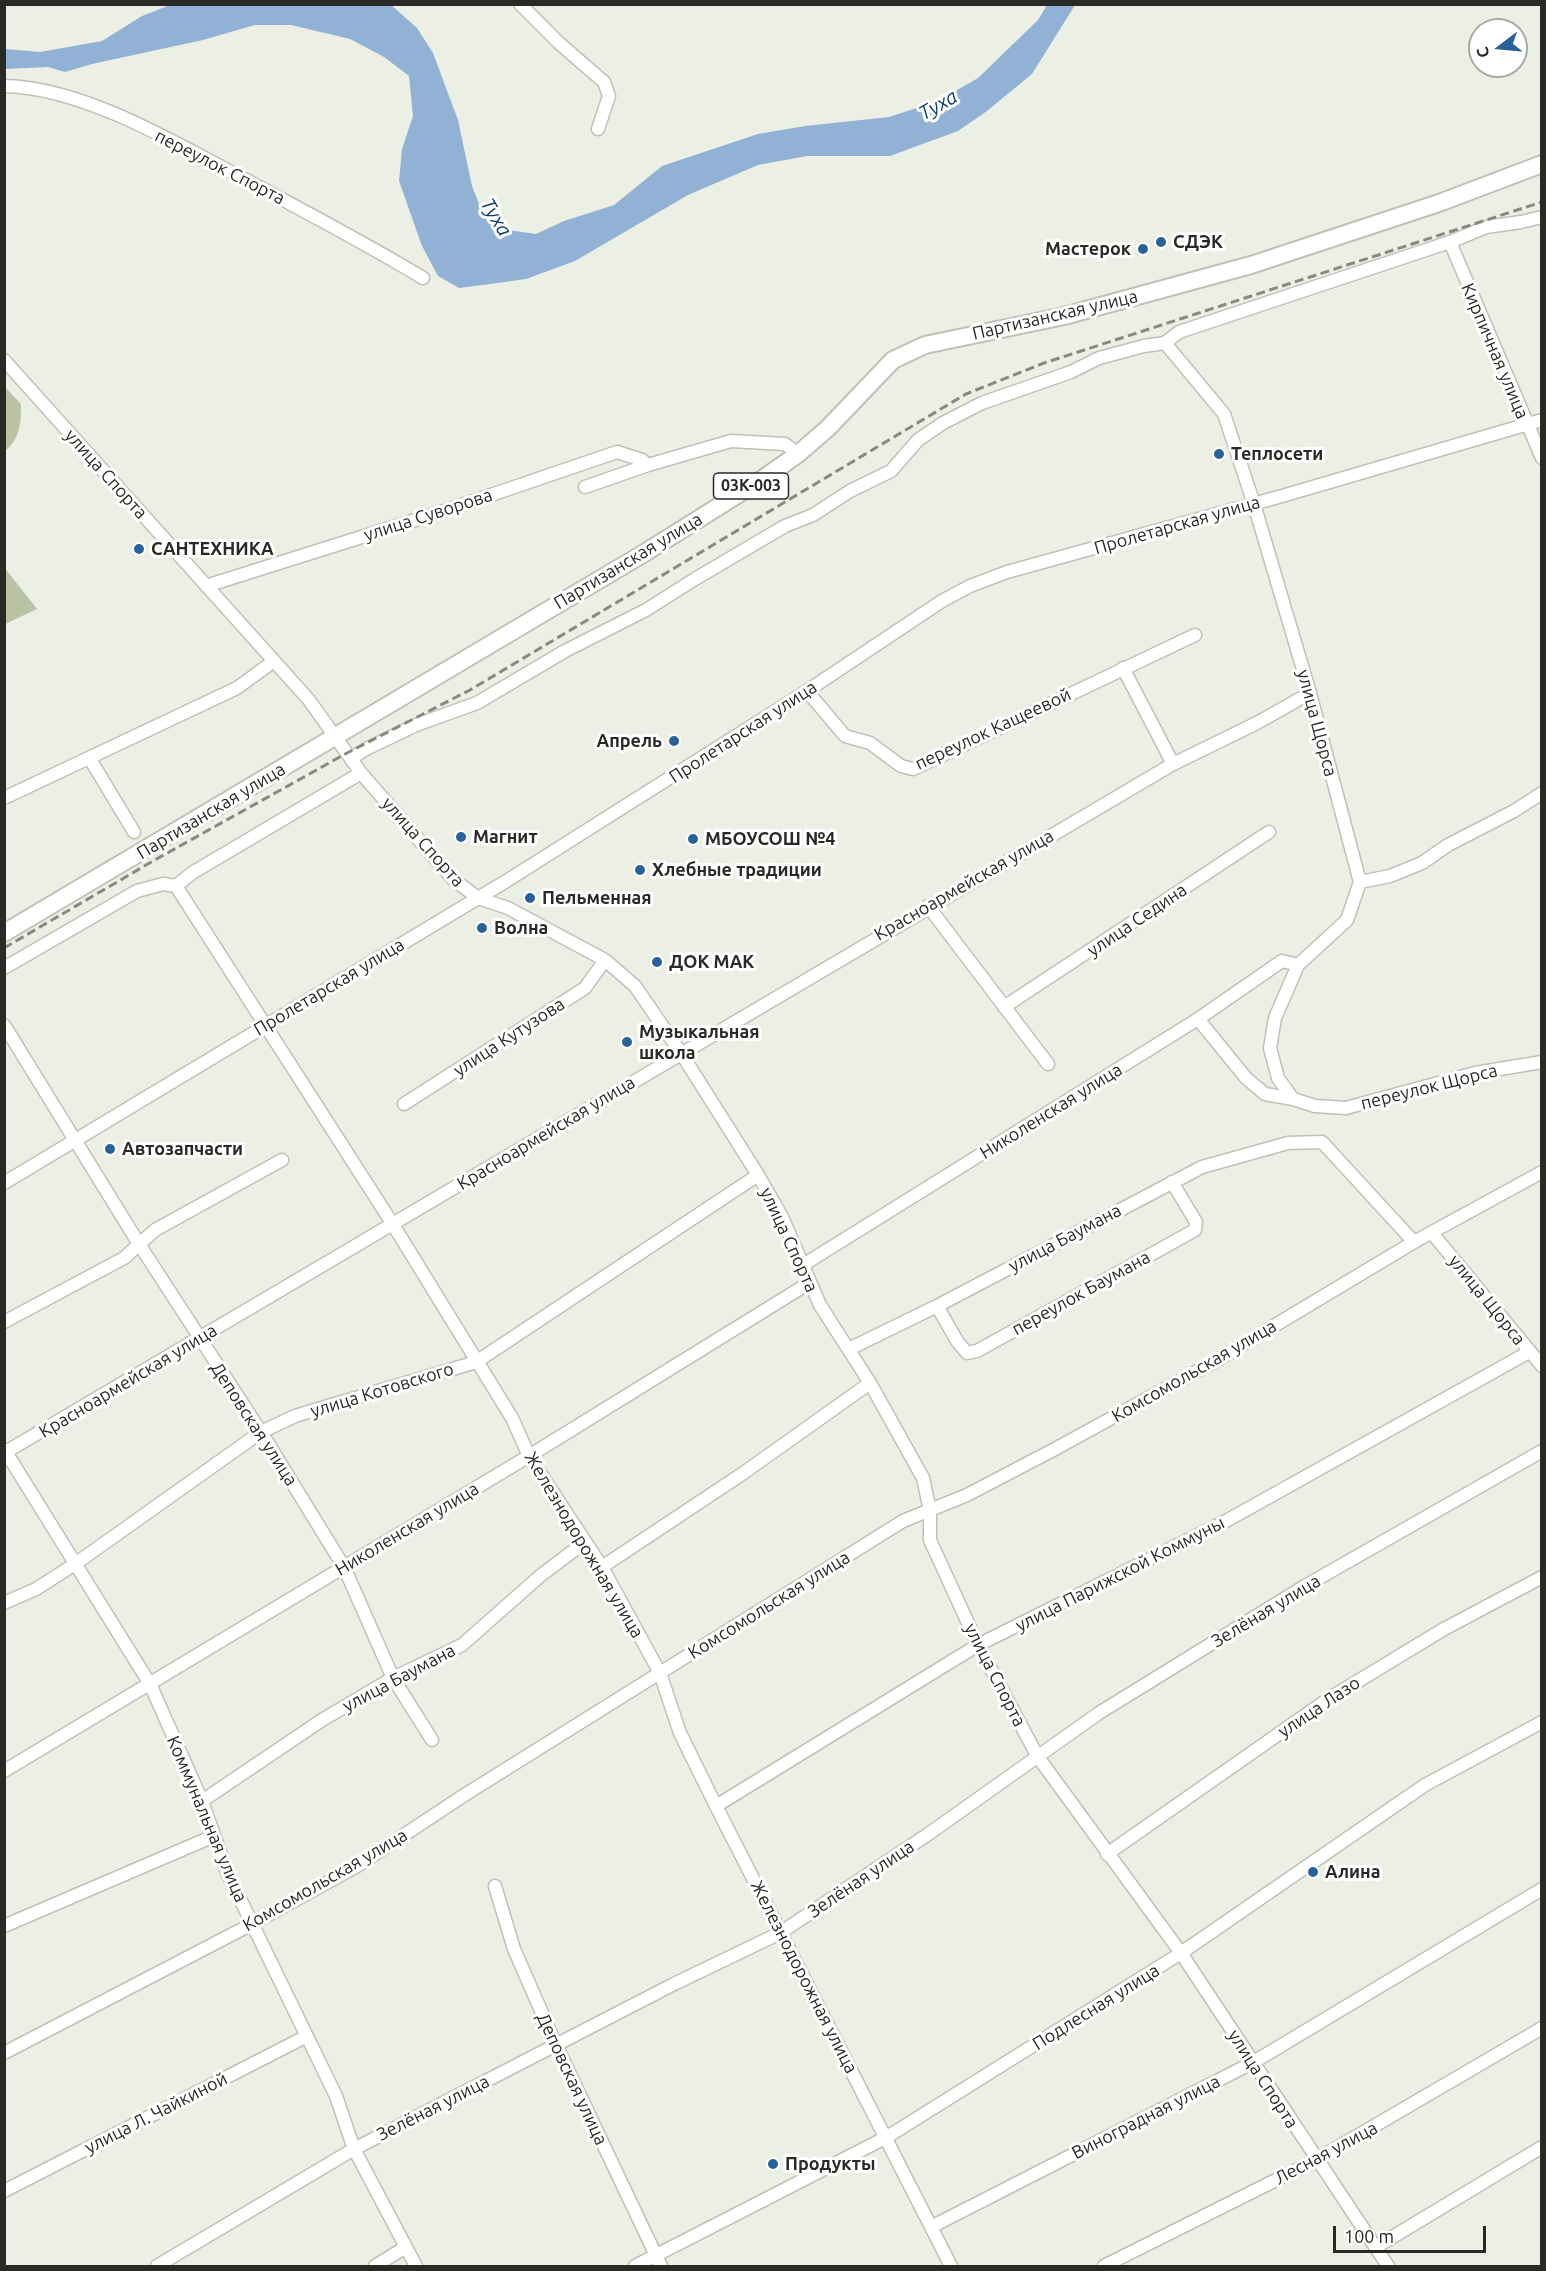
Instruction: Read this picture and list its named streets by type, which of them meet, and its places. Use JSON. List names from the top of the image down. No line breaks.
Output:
{"streets":{"main road":["Партизанская улица","03К-003"],"street":["переулок Спорта","Кирпичная улица","улица Спорта","улица Суворова","Пролетарская улица","улица Щорса","переулок Кащеевой","Красноармейская улица","улица Седина","улица Кутузова","переулок Щорса","Николенская улица","улица Баумана","переулок Баумана","Комсомольская улица","улица Котовского","Деповская улица","Железнодорожная улица","улица Парижской Коммуны","Зелёная улица","улица Лазо","Коммунальная улица","Подлесная улица","улица Л. Чайкиной","Виноградная улица","Лесная улица"]},"crossings":[["Партизанская улица","улица Спорта"],["Партизанская улица","Железнодорожная улица"],["Кирпичная улица","Пролетарская улица"],["улица Спорта","улица Суворова"],["улица Спорта","Пролетарская улица"],["улица Спорта","Красноармейская улица"],["улица Спорта","улица Кутузова"],["улица Спорта","Николенская улица"],["улица Спорта","улица Баумана"],["улица Спорта","Комсомольская улица"],["улица Спорта","улица Котовского"],["улица Спорта","улица Парижской Коммуны"],["улица Спорта","Зелёная улица"],["улица Спорта","улица Лазо"],["улица Спорта","Подлесная улица"],["улица Спорта","Виноградная улица"],["улица Спорта","Лесная улица"],["Пролетарская улица","улица Щорса"],["Пролетарская улица","переулок Кащеевой"],["Пролетарская улица","Деповская улица"],["Пролетарская улица","Железнодорожная улица"],["улица Щорса","Красноармейская улица"],["улица Щорса","Комсомольская улица"],["улица Щорса","улица Парижской Коммуны"],["Красноармейская улица","Деповская улица"],["Красноармейская улица","Железнодорожная улица"],["Красноармейская улица","Коммунальная улица"],["Николенская улица","Деповская улица"],["Николенская улица","Железнодорожная улица"],["Николенская улица","Коммунальная улица"],["улица Баумана","переулок Баумана"],["улица Баумана","Комсомольская улица"],["улица Баумана","Деповская улица"],["улица Баумана","Железнодорожная улица"],["улица Баумана","Коммунальная улица"],["Комсомольская улица","Железнодорожная улица"],["Комсомольская улица","Коммунальная улица"],["улица Котовского","Деповская улица"],["улица Котовского","Железнодорожная улица"],["улица Котовского","Коммунальная улица"],["Деповская улица","Зелёная улица"],["Деповская улица","Подлесная улица"],["Железнодорожная улица","улица Парижской Коммуны"],["Железнодорожная улица","Зелёная улица"],["Железнодорожная улица","Подлесная улица"],["Железнодорожная улица","Виноградная улица"],["Зелёная улица","Коммунальная улица"],["Коммунальная улица","улица Л. Чайкиной"]],"water":["Туха"],"places":["СДЭК","Мастерок","Теплосети","САНТЕХНИКА","Апрель","Магнит","МБОУСОШ №4","Хлебные традиции","Пельменная","Волна","ДОК МАК","Музыкальная школа","Автозапчасти","Алина","Продукты"],"scale_bar":"100 m","north":"left"}
